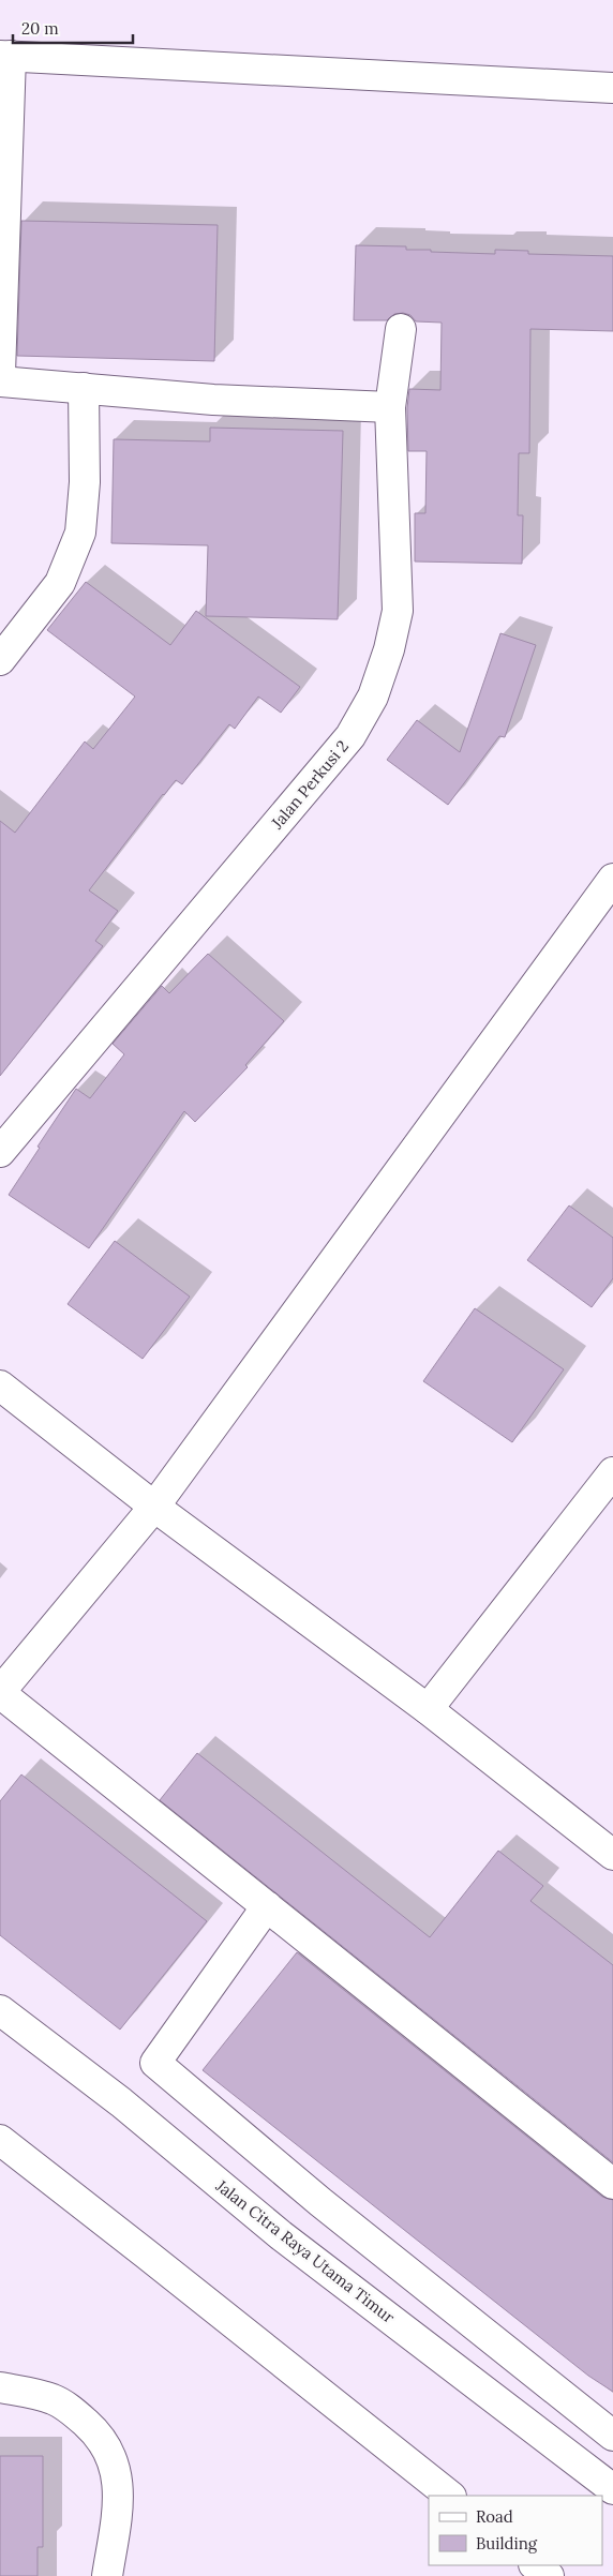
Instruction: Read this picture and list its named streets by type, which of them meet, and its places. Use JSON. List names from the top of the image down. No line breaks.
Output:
{"streets":{"street":["Jalan Perkusi 2","Jalan Citra Raya Utama Timur"]},"legend":["Road","Building"],"scale_bar":"20 m"}
